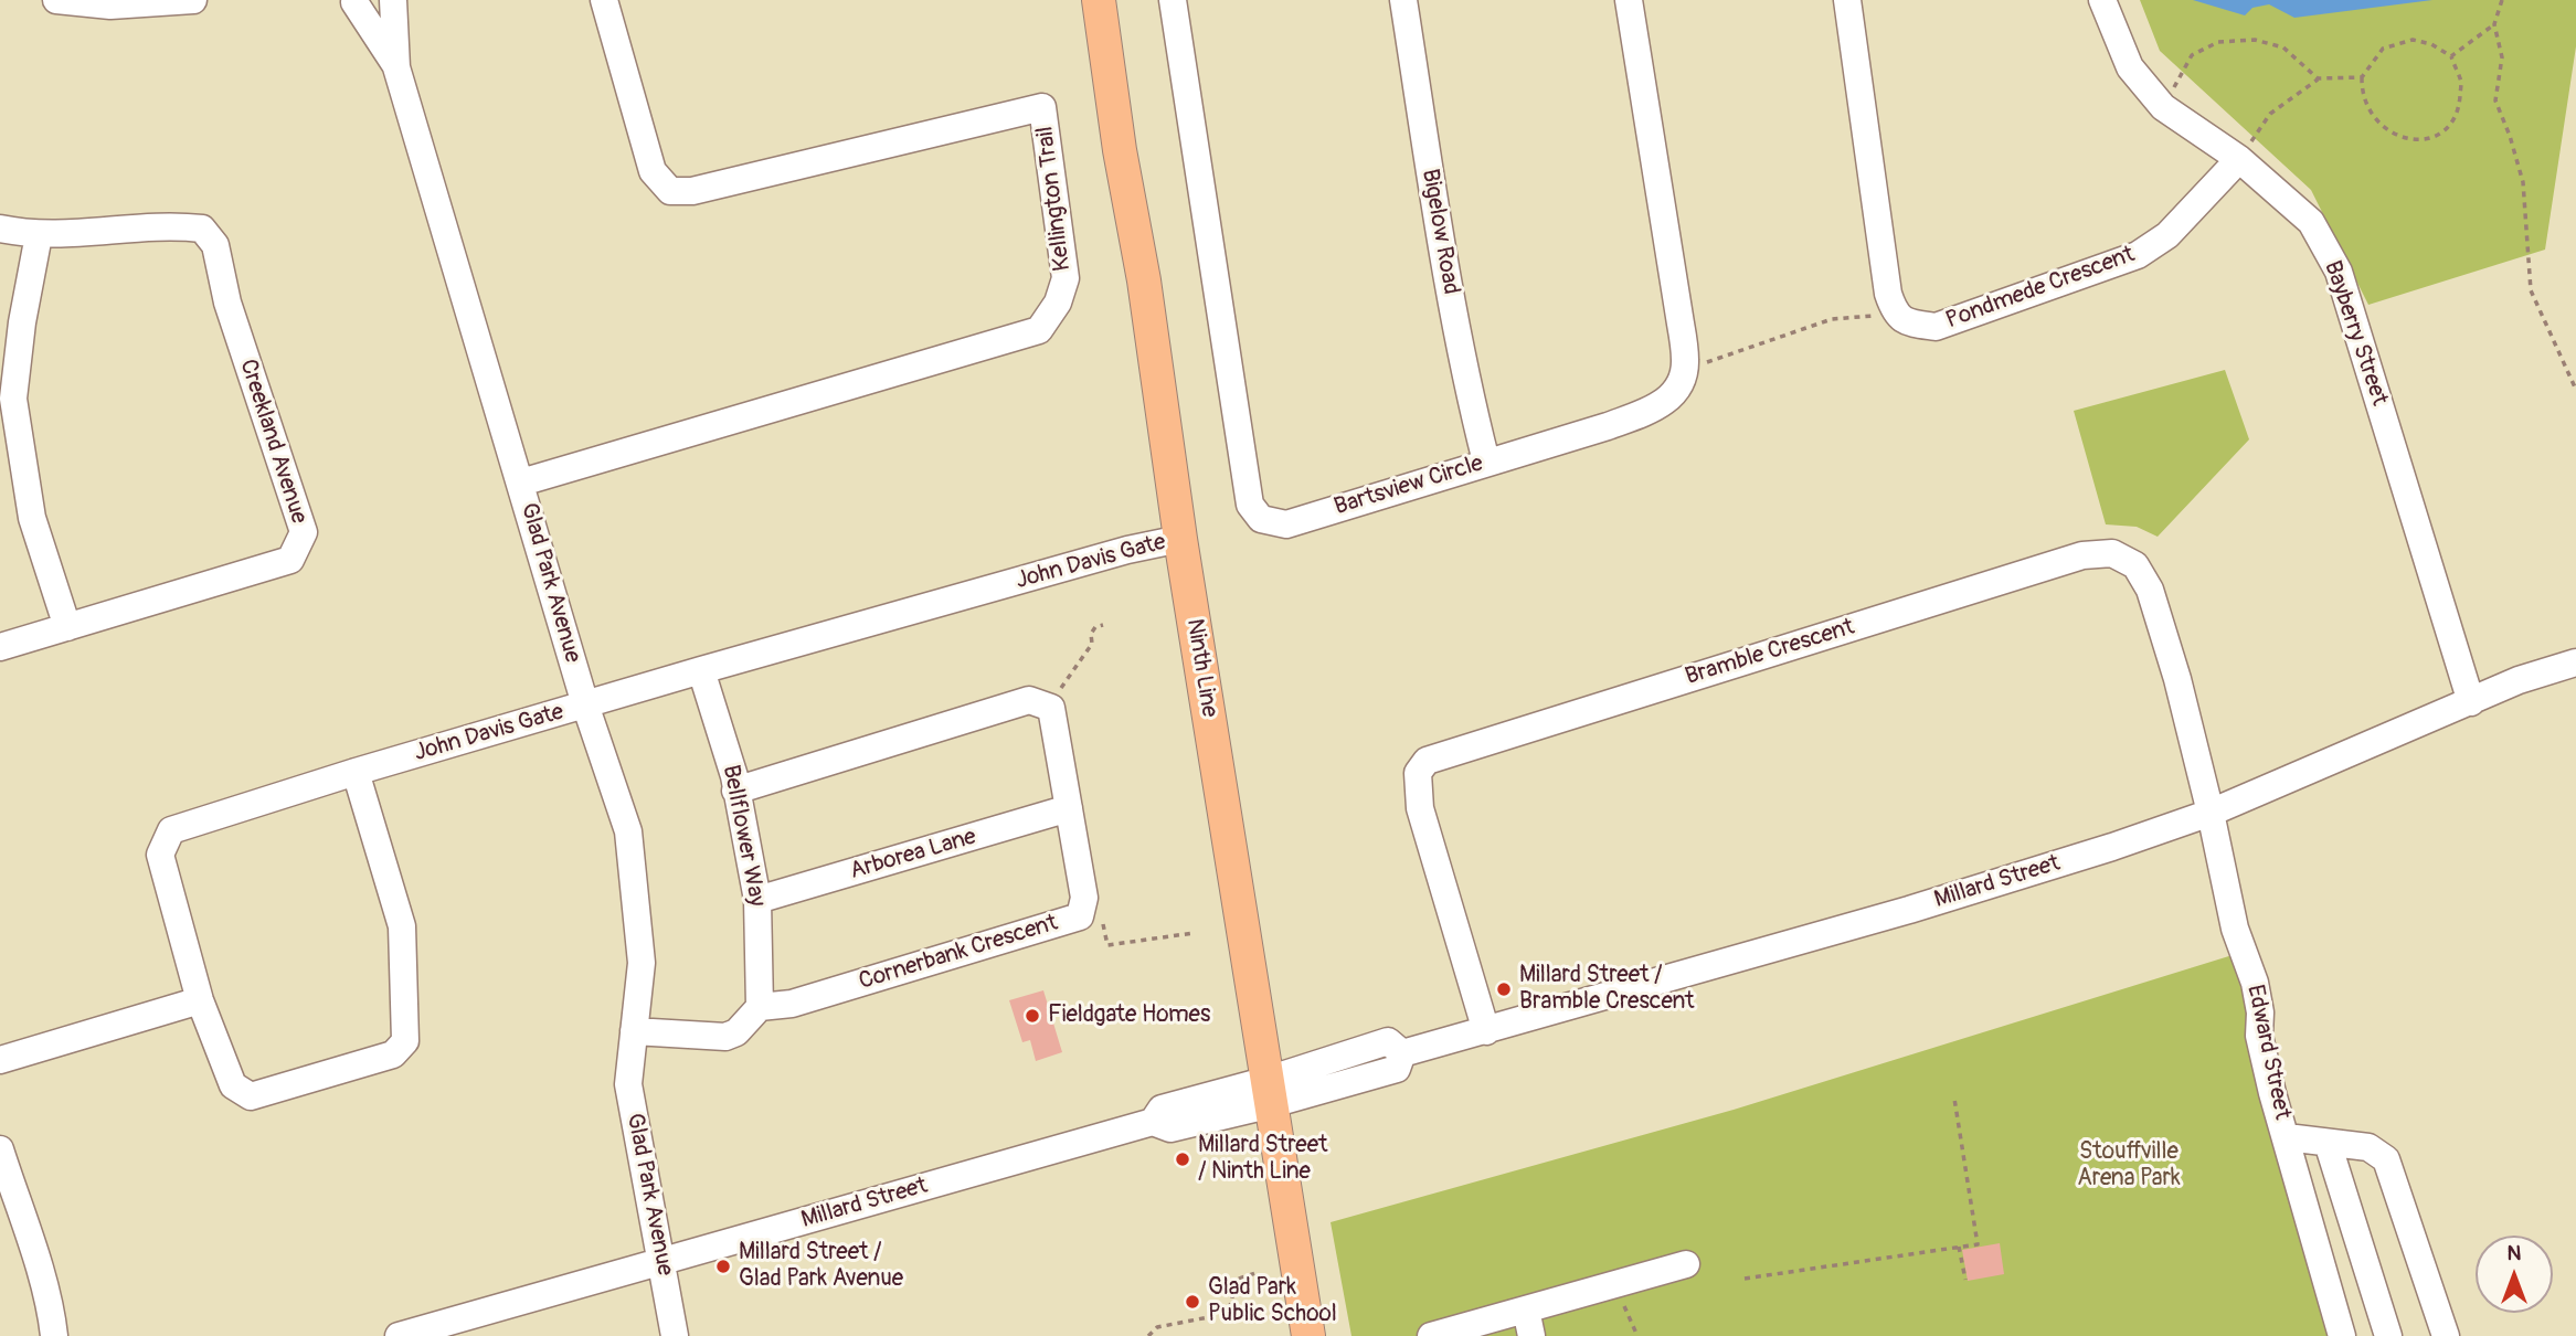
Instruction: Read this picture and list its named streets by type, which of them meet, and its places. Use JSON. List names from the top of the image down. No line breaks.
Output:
{"streets":{"main road":["Ninth Line"],"street":["Kellington Trail","Bigelow Road","Pondmede Crescent","Bayberry Street","Creekland Avenue","Bartsview Circle","John Davis Gate","Glad Park Avenue","Bramble Crescent","Bellflower Way","Arborea Lane","Millard Street","Cornerbank Crescent","Edward Street"]},"crossings":[["Kellington Trail","Glad Park Avenue"],["Bigelow Road","Bartsview Circle"],["Pondmede Crescent","Bayberry Street"],["Bayberry Street","Millard Street"],["John Davis Gate","Glad Park Avenue"],["John Davis Gate","Ninth Line"],["John Davis Gate","Bellflower Way"],["Glad Park Avenue","Millard Street"],["Bramble Crescent","Millard Street"],["Bramble Crescent","Edward Street"],["Ninth Line","Millard Street"],["Bellflower Way","Arborea Lane"],["Bellflower Way","Cornerbank Crescent"],["Arborea Lane","Cornerbank Crescent"],["Millard Street","Edward Street"]],"parks":["Stouffville Arena Park"],"places":["Millard Street / Bramble Crescent","Fieldgate Homes","Millard Street / Ninth Line","Millard Street / Glad Park Avenue","Glad Park Public School"],"north":"top"}
